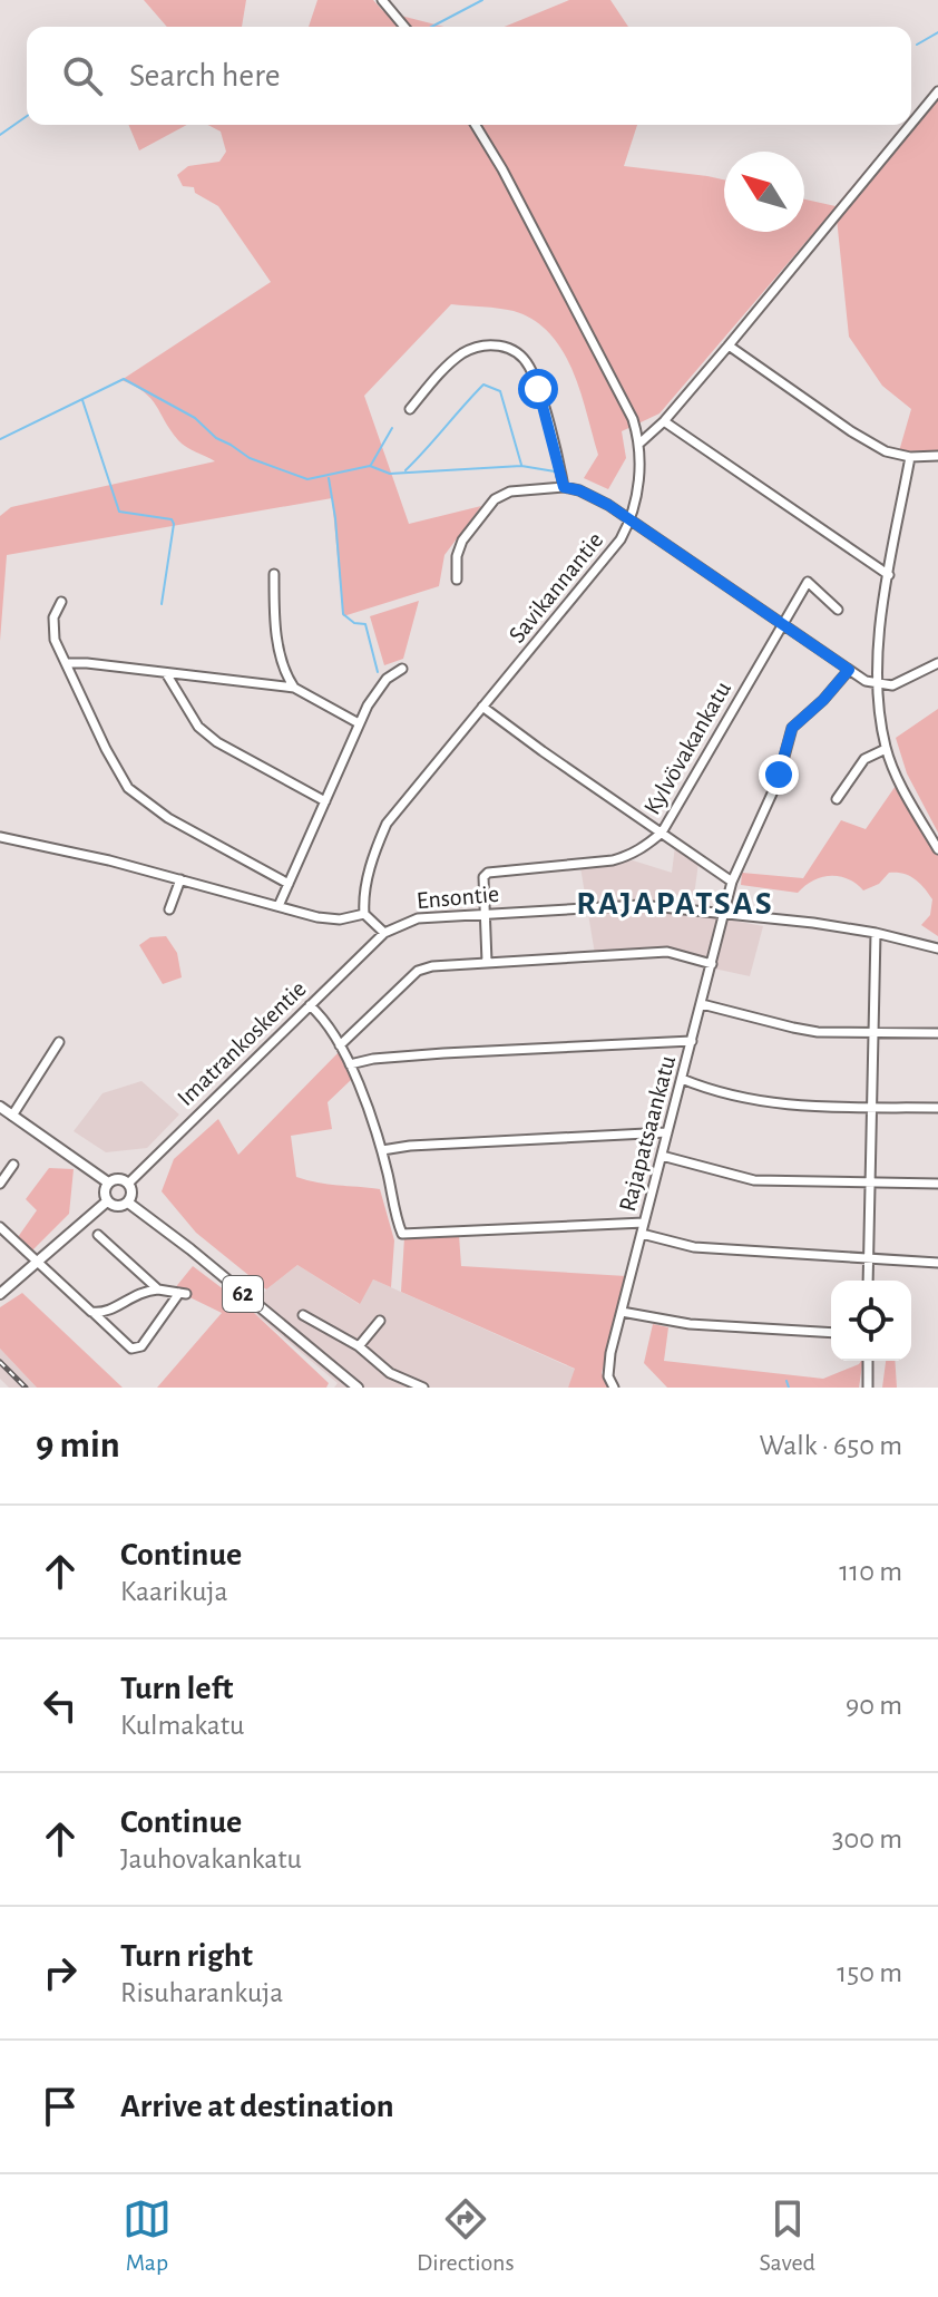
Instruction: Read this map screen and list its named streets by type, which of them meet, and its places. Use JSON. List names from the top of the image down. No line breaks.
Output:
{"streets":{"main road":["62"],"street":["Savikannantie","Kylvövakankatu","Ensontie","Imatrankoskentie","Rajapatsaankatu"]},"crossings":[["Kylvövakankatu","Ensontie"],["Ensontie","Imatrankoskentie"],["Ensontie","Rajapatsaankatu"],["Imatrankoskentie","62"]],"districts":["RAJAPATSAS"],"north":"top left","page":{"search":"Search here","heading":["9 min","Walk · 650 m"],"list":[["Continue","Kaarikuja","110 m"],["Turn left","Kulmakatu","90 m"],["Continue","Jauhovakankatu","300 m"],["Turn right","Risuharankuja","150 m"],"Arrive at destination"],"nav":["Map","Directions","Saved"]}}
